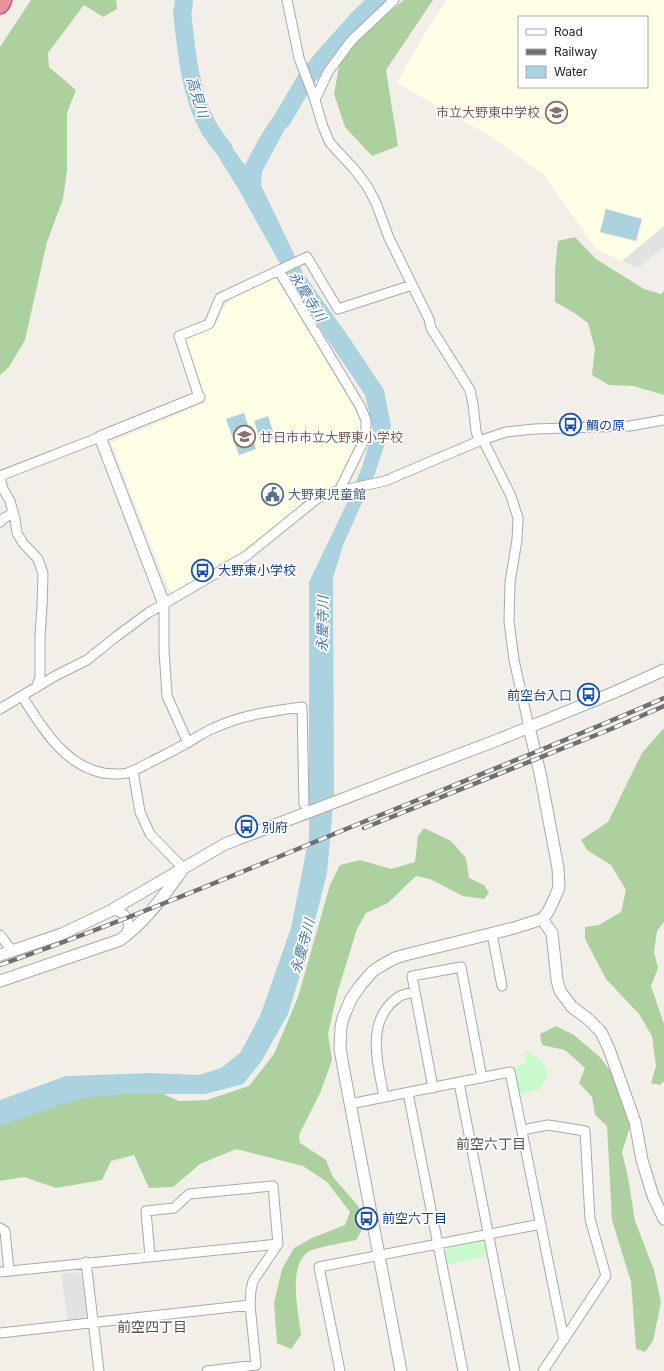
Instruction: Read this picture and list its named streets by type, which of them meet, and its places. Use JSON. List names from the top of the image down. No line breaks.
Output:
{"districts":["前空六丁目","前空四丁目"],"water":["高見川","永慶寺川"],"places":{"school or university":["市立大野東中学校","廿日市市立大野東小学校"],"bus stop":["鯛の原","大野東小学校","前空台入口","別府","前空六丁目"],"public building":["大野東児童館"]},"legend":["Road","Railway","Water"]}
